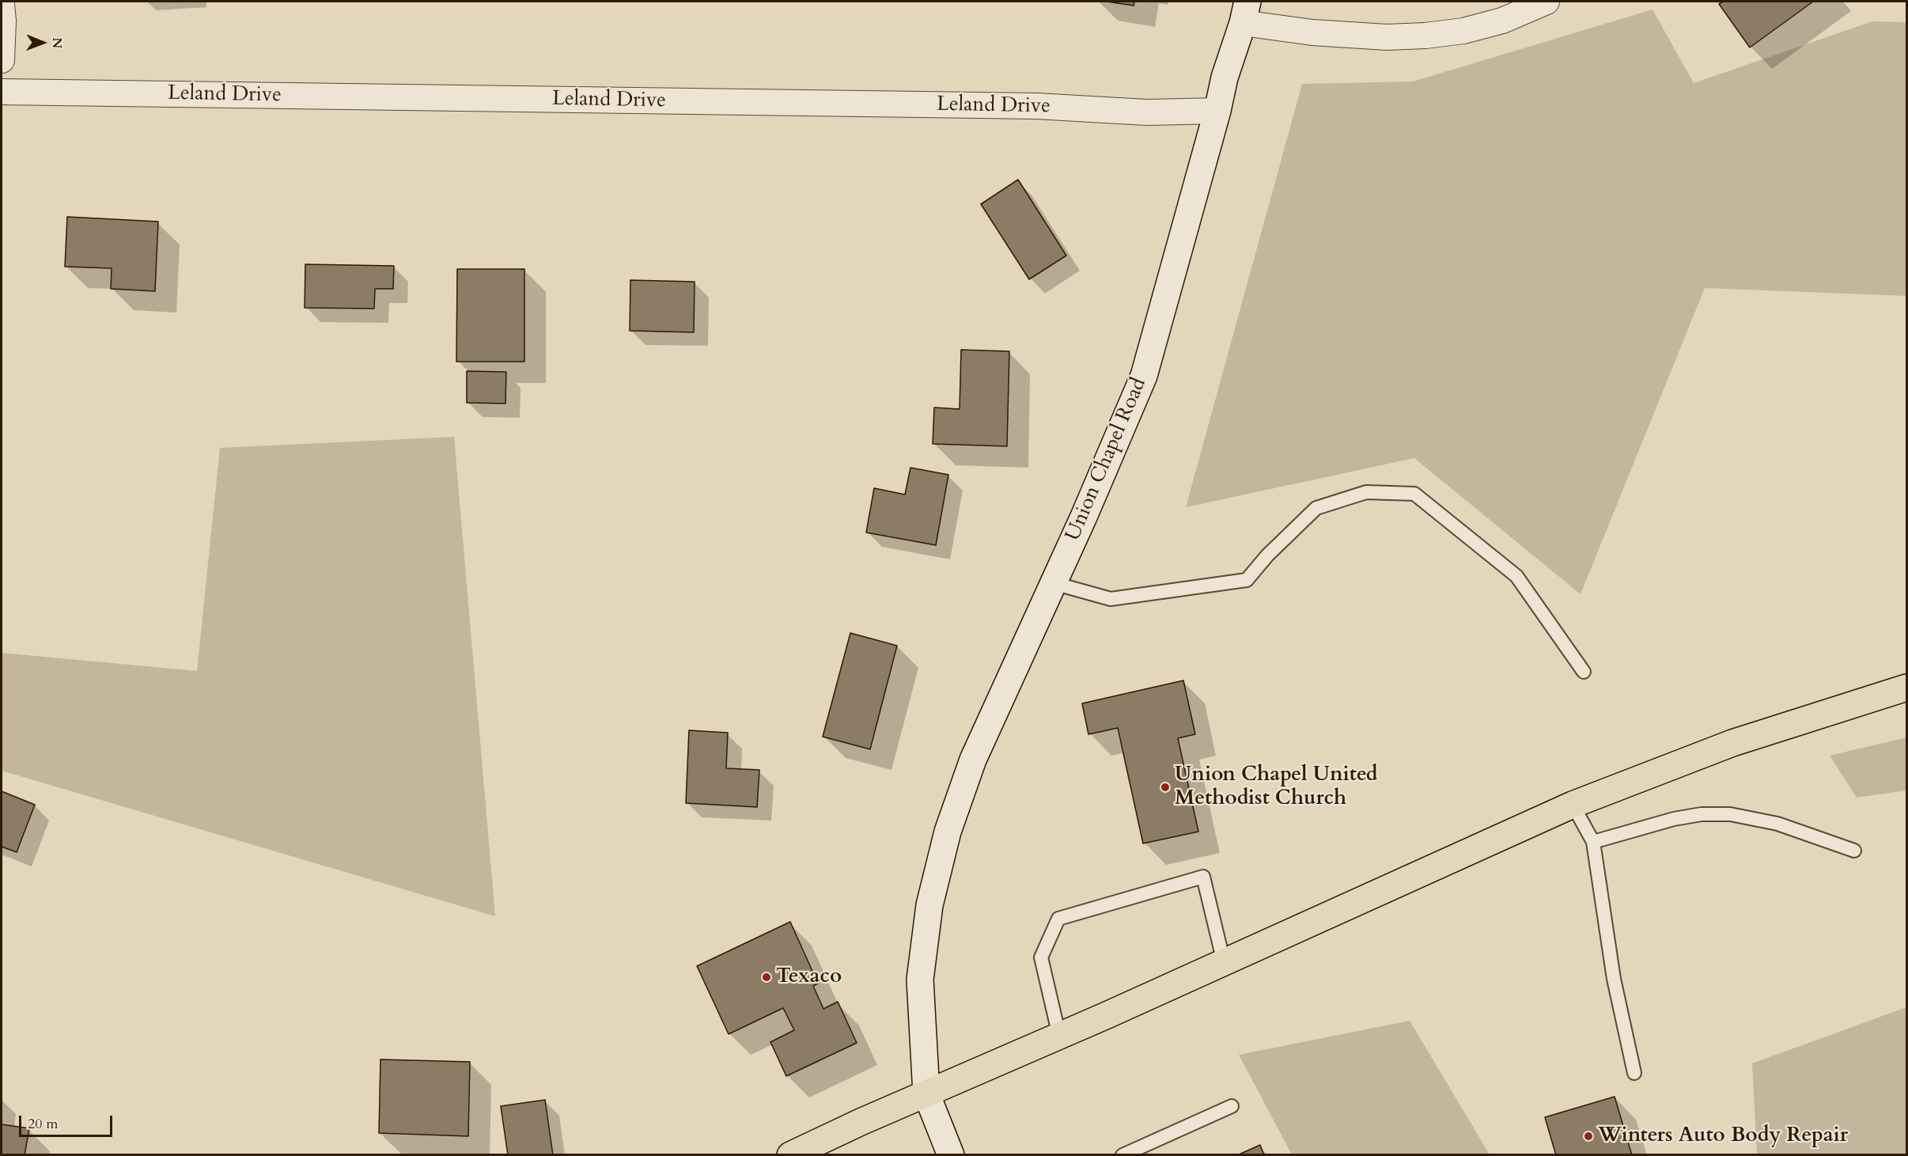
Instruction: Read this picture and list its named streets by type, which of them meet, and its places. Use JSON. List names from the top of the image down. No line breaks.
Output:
{"streets":{"street":["Leland Drive","Union Chapel Road"]},"crossings":[["Leland Drive","Union Chapel Road"]],"places":["Union Chapel United Methodist Church","Texaco","Winters Auto Body Repair"],"scale_bar":"20 m","north":"right"}
